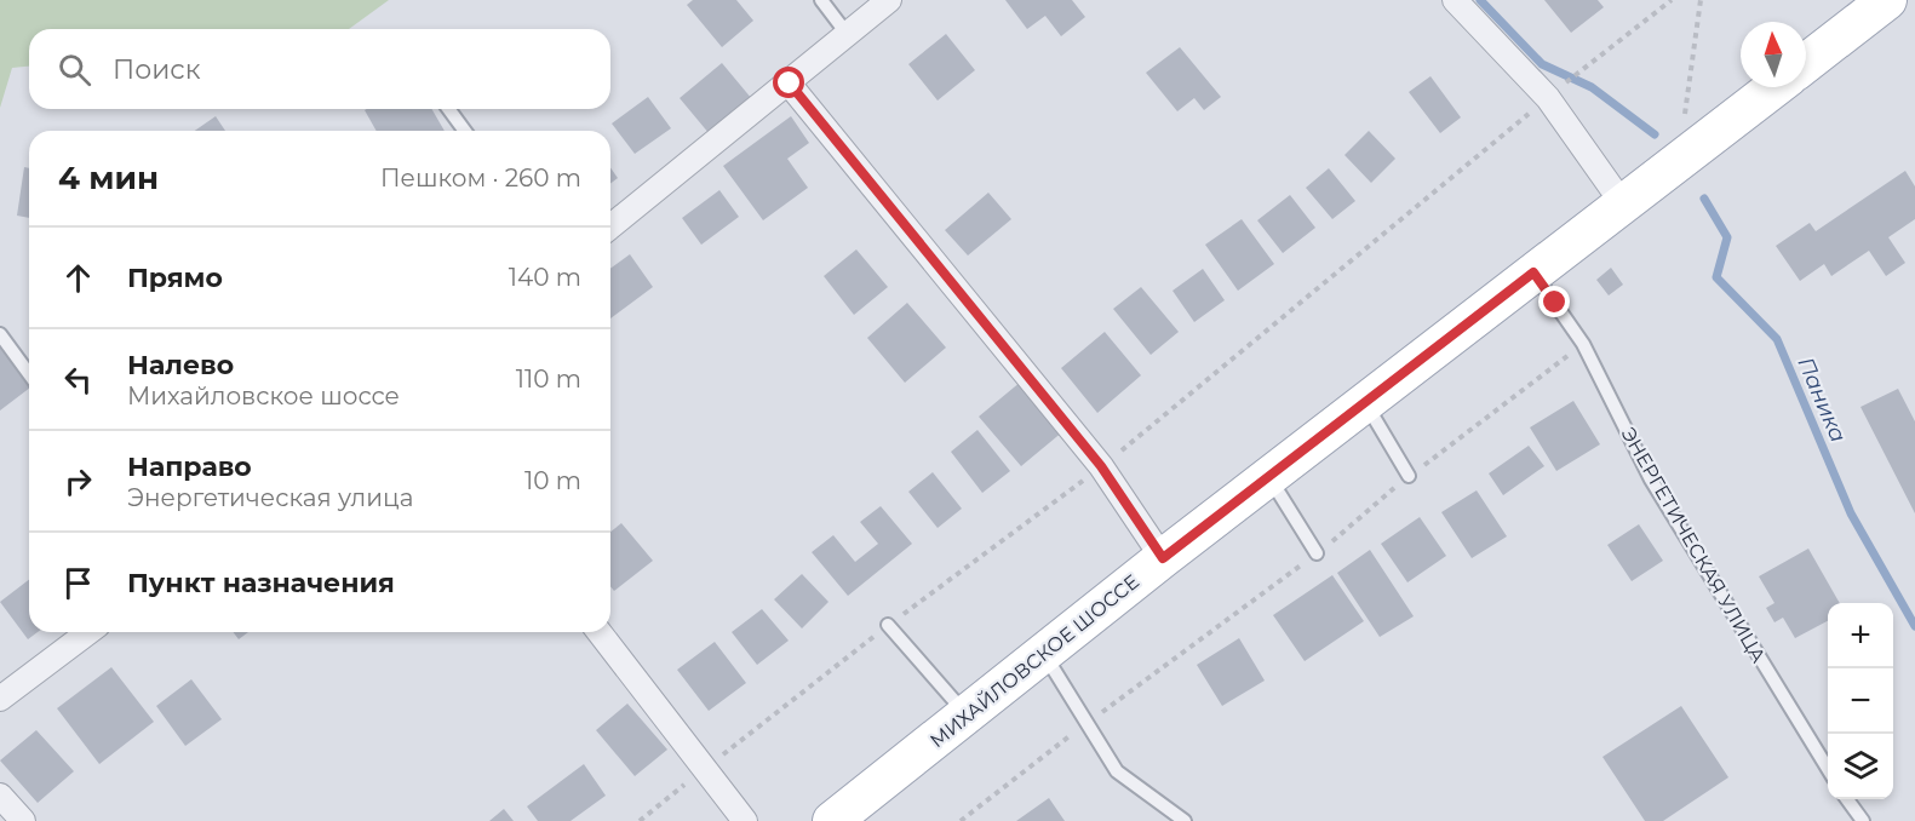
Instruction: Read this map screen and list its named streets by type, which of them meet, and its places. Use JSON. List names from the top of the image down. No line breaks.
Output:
{"streets":{"main road":["МИХАЙЛОВСКОЕ ШОССЕ"],"lane":["ЭНЕРГЕТИЧЕСКАЯ УЛИЦА"]},"crossings":[["ЭНЕРГЕТИЧЕСКАЯ УЛИЦА","МИХАЙЛОВСКОЕ ШОССЕ"]],"water":["Паника"],"north":"top","page":{"search":"Поиск","heading":["4 мин","Пешком · 260 m"],"list":[["Прямо","140 m"],["Налево","Михайловское шоссе","110 m"],["Направо","Энергетическая улица","10 m"],"Пункт назначения"],"map_buttons":["+","−"]}}
